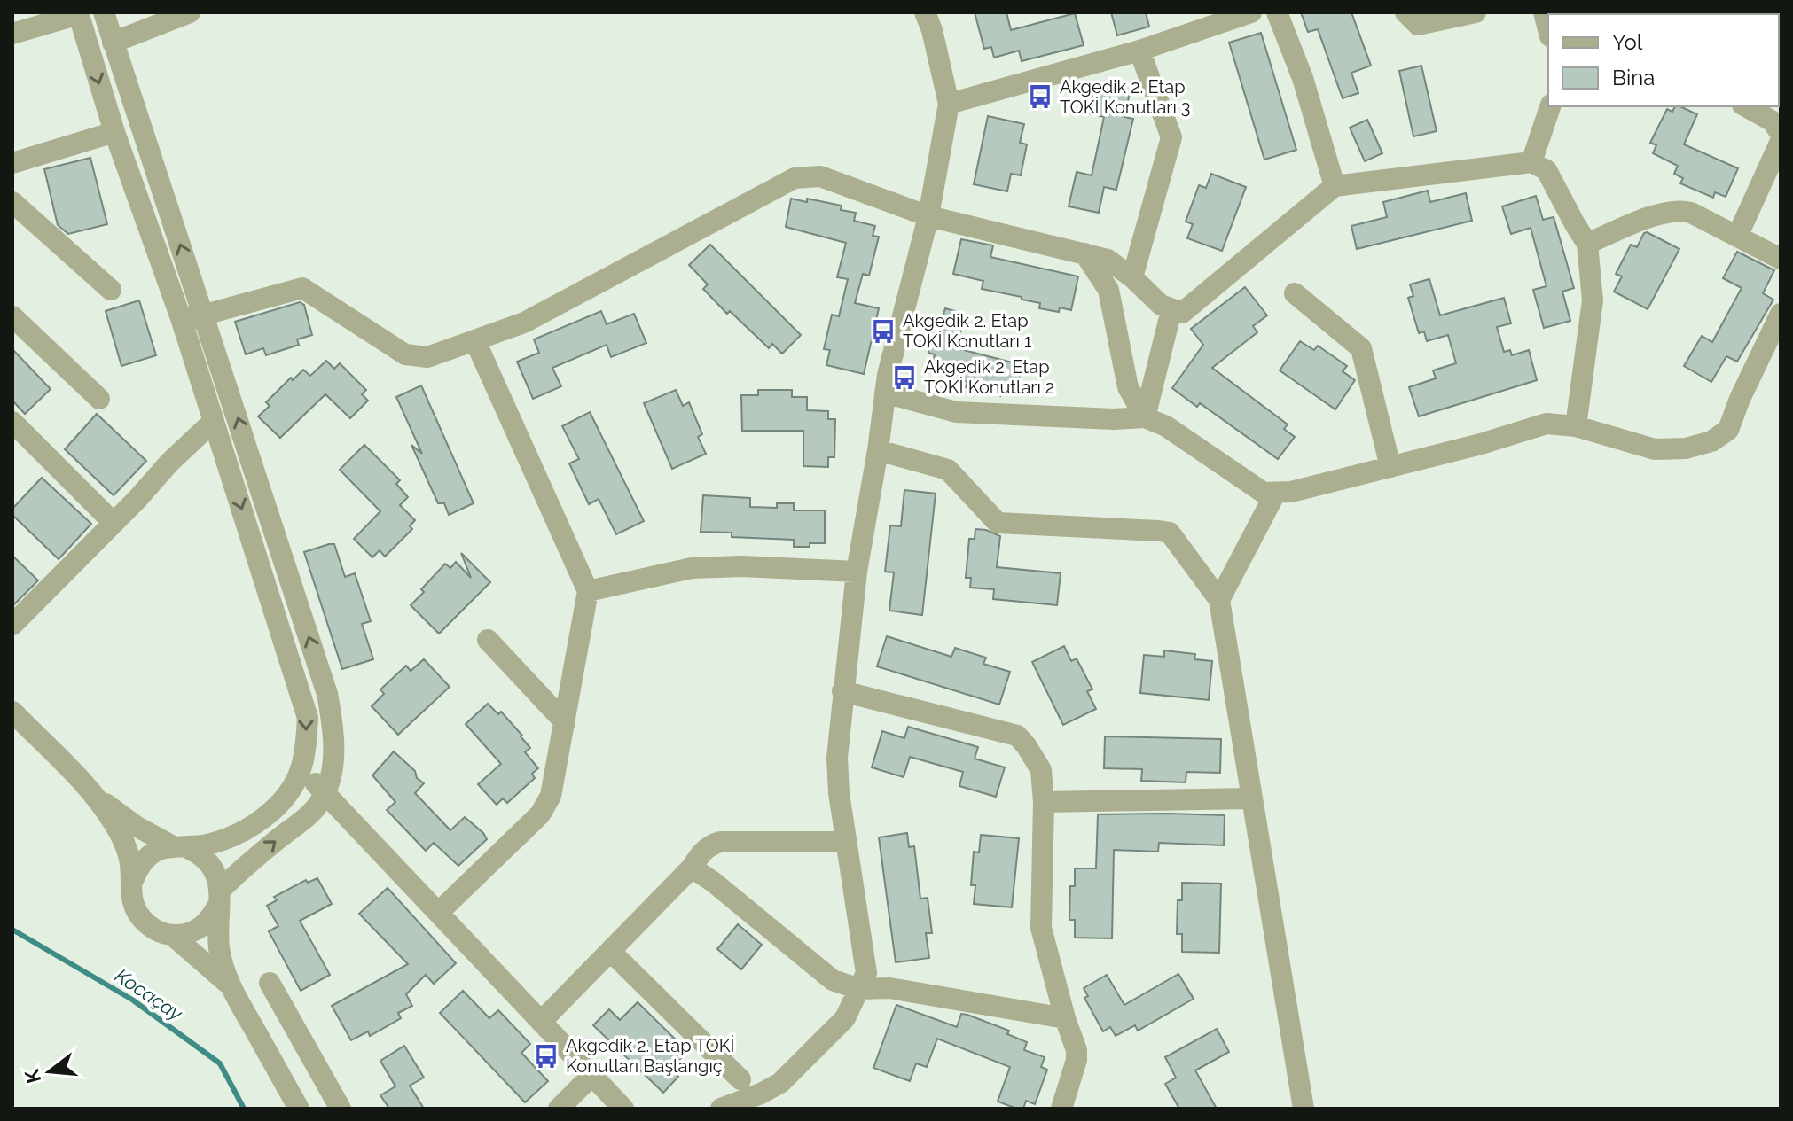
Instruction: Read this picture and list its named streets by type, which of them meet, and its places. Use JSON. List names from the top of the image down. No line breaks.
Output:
{"water":["Kocaçay"],"places":{"bus stop":["Akgedik 2. Etap TOKİ Konutları 3","Akgedik 2. Etap TOKİ Konutları 1","Akgedik 2. Etap TOKİ Konutları 2","Akgedik 2. Etap TOKİ Konutları Başlangıç"]},"legend":["Yol","Bina"],"north":"left"}
